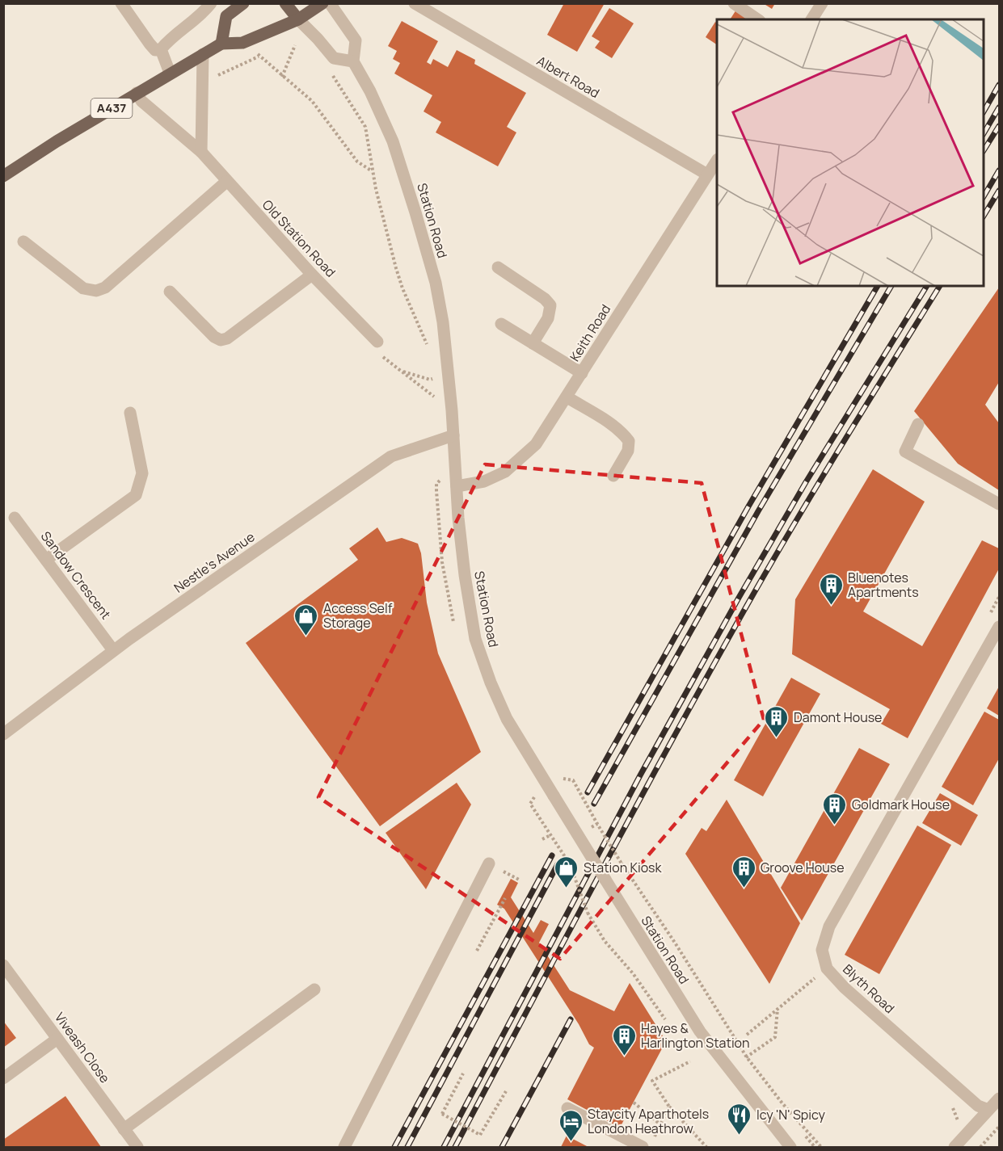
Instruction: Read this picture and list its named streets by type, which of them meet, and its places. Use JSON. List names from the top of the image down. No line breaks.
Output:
{"streets":{"main road":["A437"],"street":["Albert Road","Station Road","Old Station Road","Keith Road","Nestle's Avenue","Sandow Crescent","Blyth Road","Viveash Close"]},"crossings":[["Albert Road","Keith Road"],["A437","Old Station Road"],["Station Road","Keith Road"],["Station Road","Nestle's Avenue"],["Nestle's Avenue","Sandow Crescent"]],"places":{"building":["Bluenotes Apartments","Damont House","Goldmark House","Groove House","Hayes & Harlington Station"],"shop":["Access Self Storage","Station Kiosk"],"restaurant":["Icy 'N' Spicy"],"hotel":["Staycity Aparthotels London Heathrow"]}}
